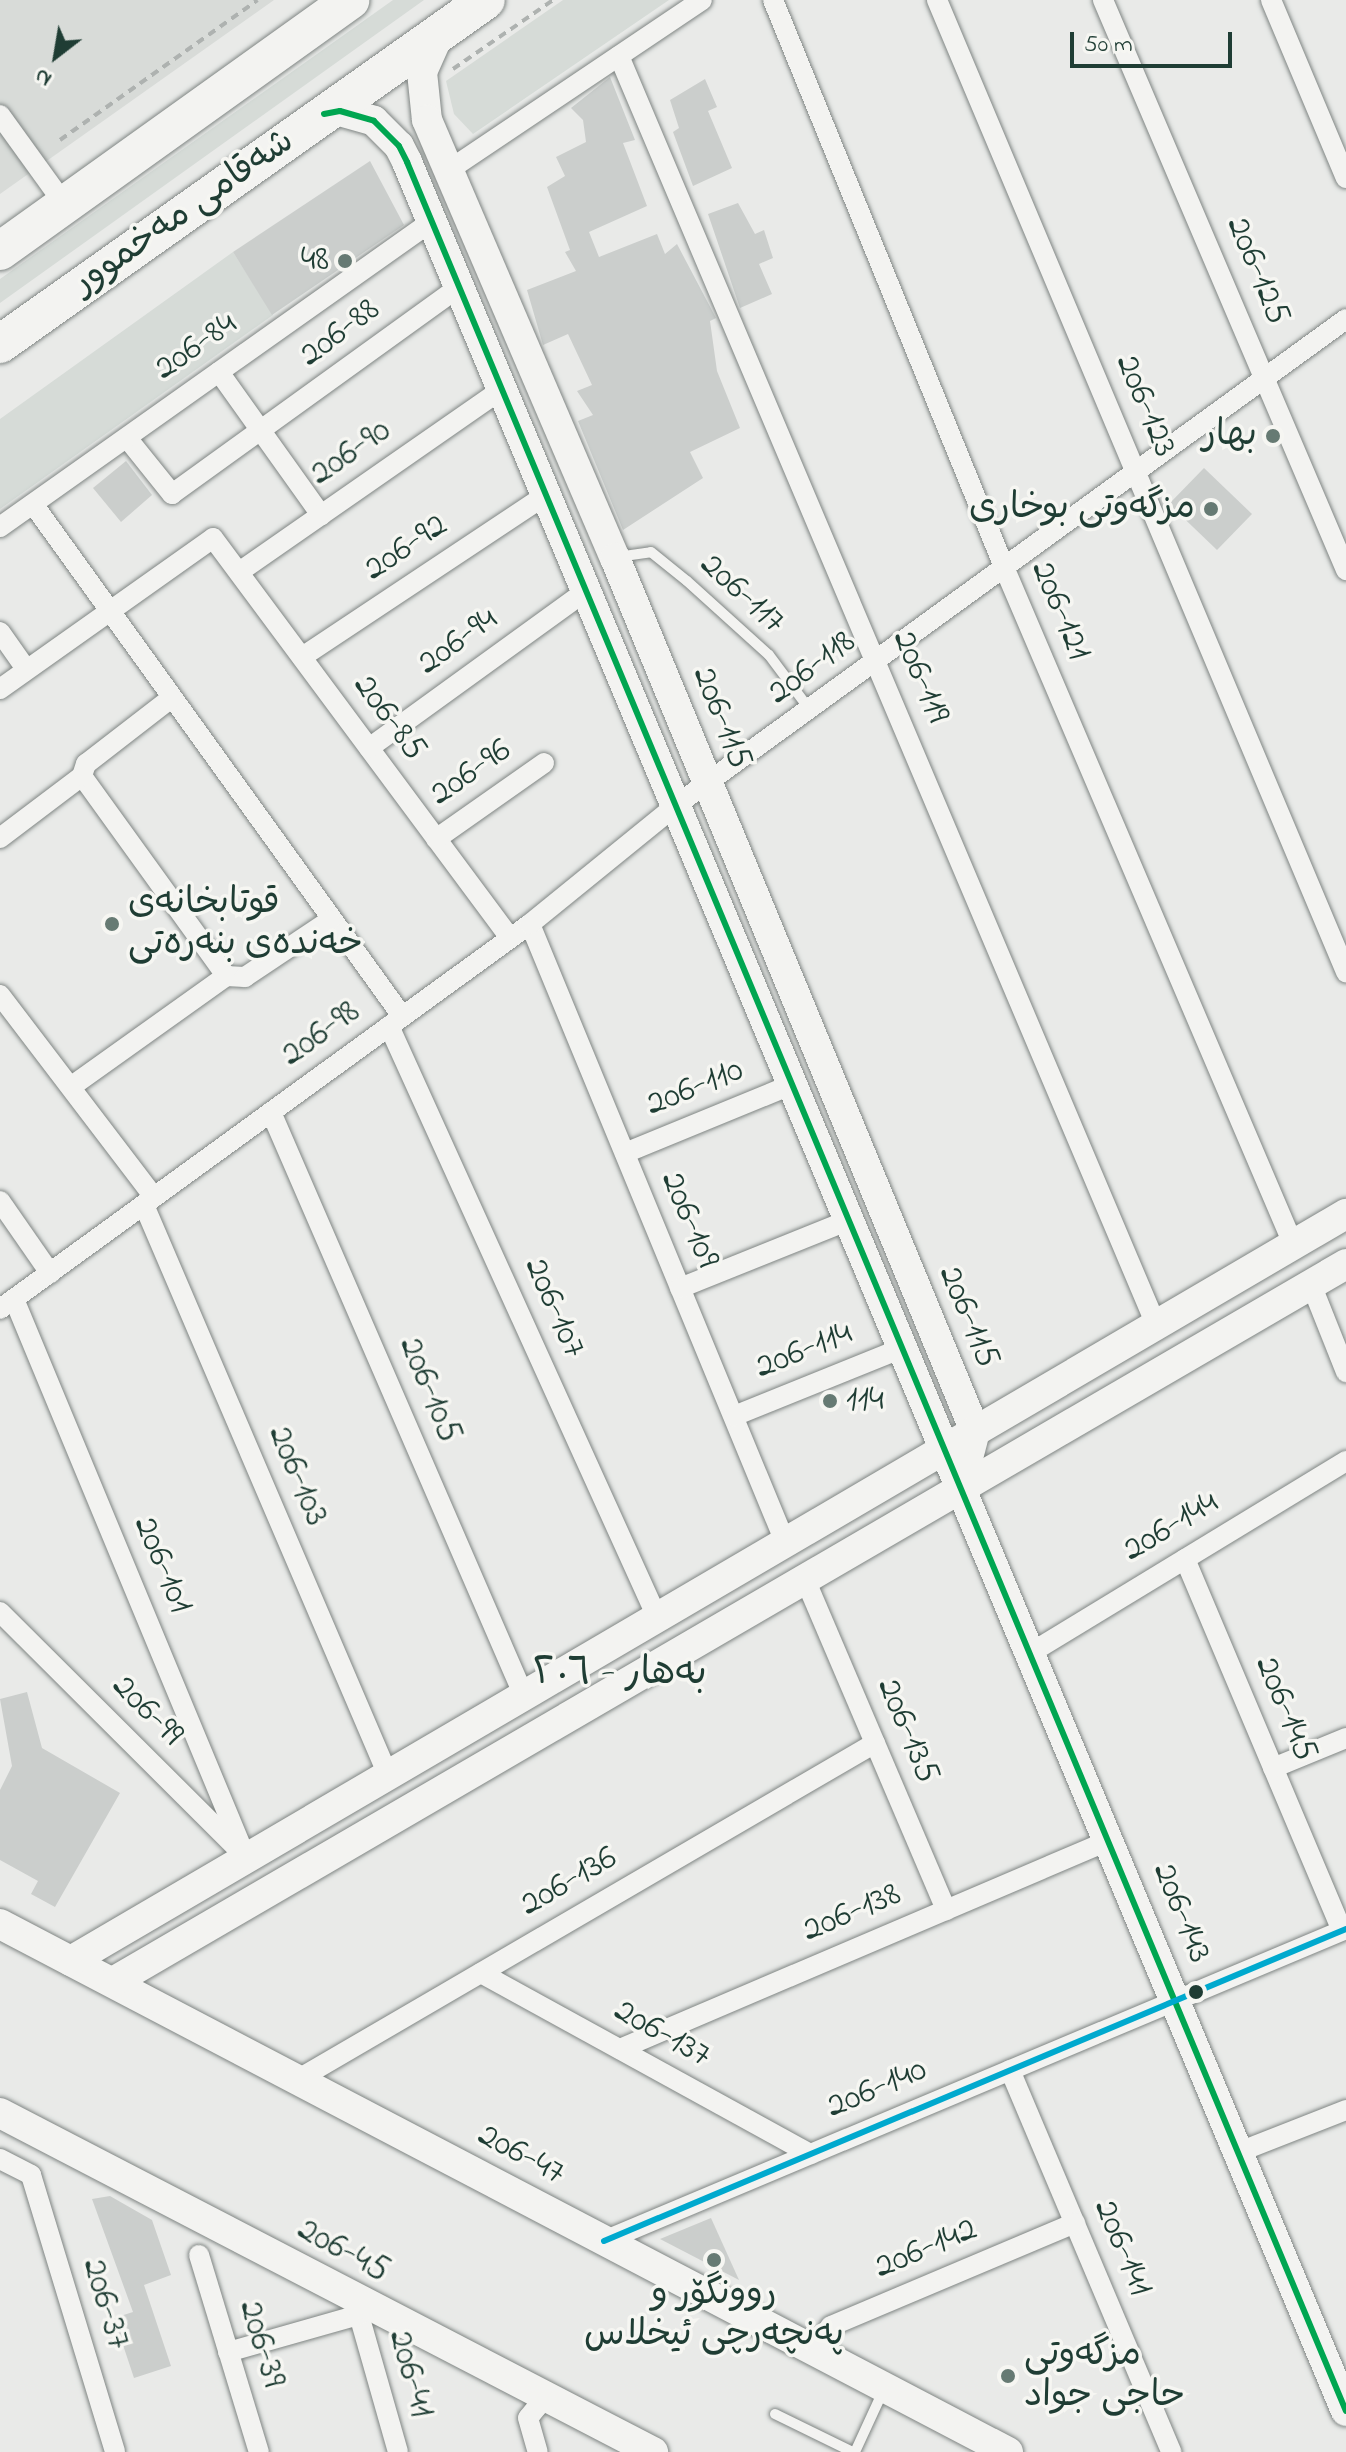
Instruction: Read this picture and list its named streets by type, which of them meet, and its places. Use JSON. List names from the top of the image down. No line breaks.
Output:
{"streets":{"highway":["شەقامی مەخموور"],"street":["206-125","206-88","206-84","206-123","206-90","206-92","206-121","206-94","206-118","206-119","206-85","206-115","206-96","206-98","206-110","206-109","206-107","206-114","206-105","206-103","206-144","206-101","206-145","206-99","206-135","206-136","206-138","206-143","206-137","206-140","206-47","206-141","206-142","206-45","206-37","206-39","206-41"],"lane":["206-117"]},"crossings":[["شەقامی مەخموور","206-115"],["206-125","206-118"],["206-88","206-84"],["206-88","206-115"],["206-84","206-115"],["206-84","206-107"],["206-123","206-118"],["206-90","206-85"],["206-90","206-115"],["206-92","206-85"],["206-92","206-115"],["206-117","206-118"],["206-117","206-115"],["206-121","206-118"],["206-94","206-85"],["206-94","206-115"],["206-118","206-119"],["206-118","206-115"],["206-118","206-98"],["206-85","206-96"],["206-85","206-98"],["206-85","206-107"],["206-115","206-98"],["206-115","206-110"],["206-115","206-114"],["206-115","206-143"],["206-98","206-109"],["206-98","206-107"],["206-98","206-105"],["206-98","206-103"],["206-98","206-101"],["206-110","206-109"],["206-109","206-114"],["206-144","206-145"],["206-144","206-143"],["206-101","206-99"],["206-145","206-140"],["206-135","206-136"],["206-135","206-138"],["206-136","206-137"],["206-136","206-47"],["206-138","206-143"],["206-138","206-137"],["206-143","206-140"],["206-137","206-140"],["206-140","206-47"],["206-140","206-141"],["206-47","206-142"],["206-141","206-142"],["206-45","206-41"]],"districts":["بەهار - ٢٠٦"],"places":["48","بهار","مزگەوتی بوخاری","قوتابخانەی خەندەی بنەرەتی","114","روونگۆر و په‌نچه‌رچی ئیخلاس","مزگەوتی حاجی جواد"],"scale_bar":"50 m","north":"bottom left"}
